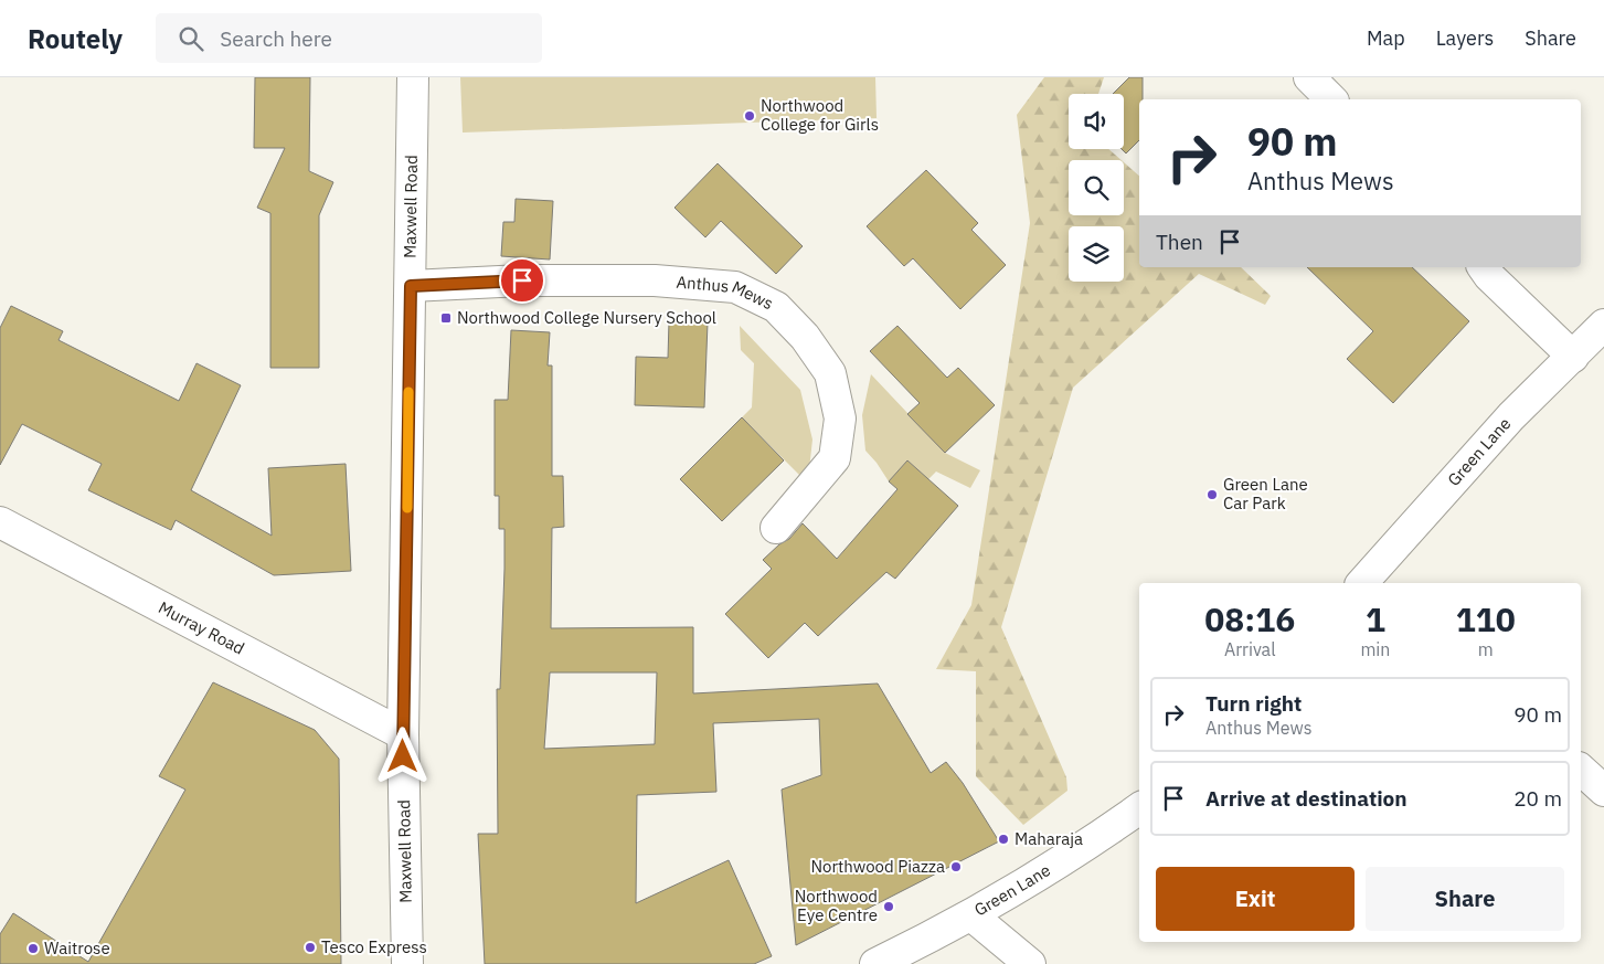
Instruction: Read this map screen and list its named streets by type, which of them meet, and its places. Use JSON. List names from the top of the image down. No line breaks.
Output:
{"streets":{"street":["Maxwell Road","Anthus Mews","Green Lane","Murray Road"]},"crossings":[["Maxwell Road","Anthus Mews"],["Maxwell Road","Murray Road"]],"places":{"other":["Northwood College for Girls","Green Lane Car Park","Maharaja","Northwood Piazza","Northwood Eye Centre","Tesco Express","Waitrose"],"transit":["Northwood College Nursery School"]},"page":{"header":"Routely","search":"Search here","nav":["Map","Layers","Share"],"turn":["90 m","Anthus Mews"],"then":"Then","eta":["08:16","Arrival","1","min","110","m"],"list":[{"name":"Turn right","note":"Anthus Mews","value":"90 m"},{"name":"Arrive at destination","value":"20 m"}],"buttons":["Exit","Share"]}}
